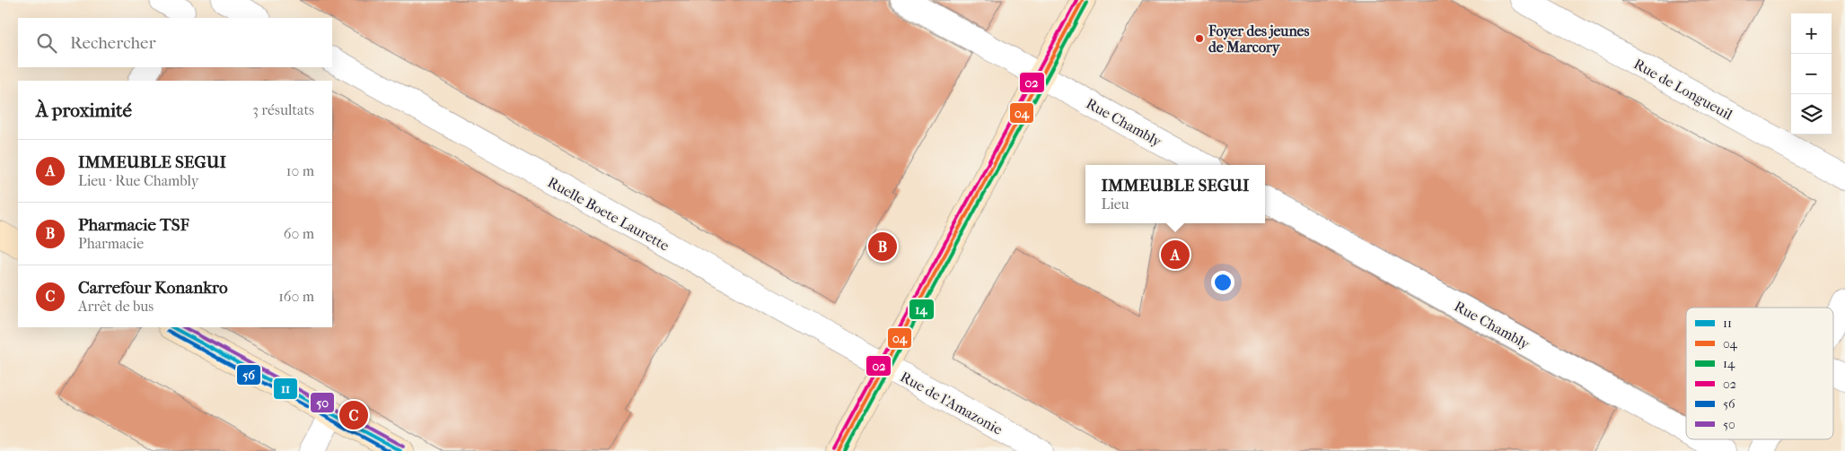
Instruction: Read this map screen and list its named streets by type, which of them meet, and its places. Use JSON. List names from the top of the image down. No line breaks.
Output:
{"streets":{"street":["Rue de Longueuil","Rue Chambly","Ruelle Boete Laurette","Rue de l'Amazonie"]},"crossings":[["Ruelle Boete Laurette","Rue de l'Amazonie"]],"places":["Foyer des jeunes de Marcory"],"lines":["transit line 04","transit line 02","transit line 14","transit line 11","transit line 50","transit line 56"],"legend":["11","04","14","02","56","50"],"page":{"map_buttons":["+","−"],"search":"Rechercher","heading":["À proximité","3 résultats"],"list":[{"mark":"A","name":"IMMEUBLE SEGUI","note":"Lieu · Rue Chambly","value":"10 m"},{"mark":"B","name":"Pharmacie TSF","note":"Pharmacie","value":"60 m"},{"mark":"C","name":"Carrefour Konankro","note":"Arrêt de bus","value":"160 m"}],"popup":["IMMEUBLE SEGUI","Lieu"],"pins":["B","A","C"]}}
